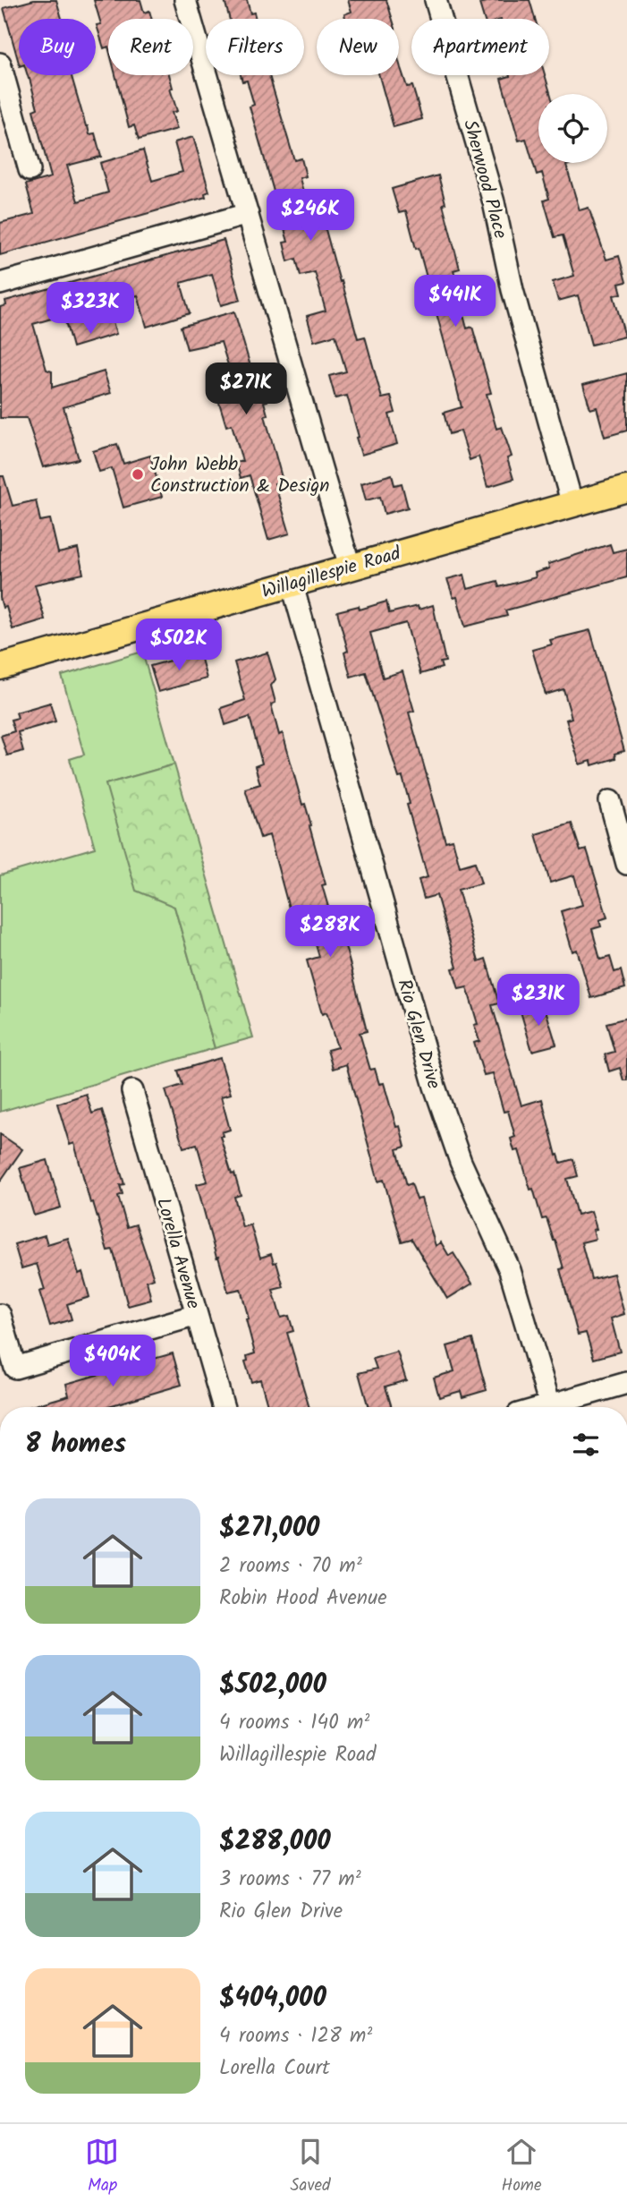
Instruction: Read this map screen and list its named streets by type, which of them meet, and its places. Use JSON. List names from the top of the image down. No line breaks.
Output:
{"streets":{"main road":["Willagillespie Road"],"street":["Sherwood Place","Rio Glen Drive","Lorella Avenue"]},"crossings":[["Sherwood Place","Willagillespie Road"],["Willagillespie Road","Rio Glen Drive"]],"places":["John Webb Construction & Design"],"page":{"chip":["Buy","Rent","Filters","New","Apartment"],"price":["$246K","$441K","$323K","$271K","$502K","$288K","$231K","$404K"],"heading":"8 homes","list":[{"name":"$271,000","note":"2 rooms · 70 m² · Robin Hood Avenue"},{"name":"$502,000","note":"4 rooms · 140 m² · Willagillespie Road"},{"name":"$288,000","note":"3 rooms · 77 m² · Rio Glen Drive"},{"name":"$404,000","note":"4 rooms · 128 m² · Lorella Court"}],"tabs":["Map","Saved","Home"]}}
